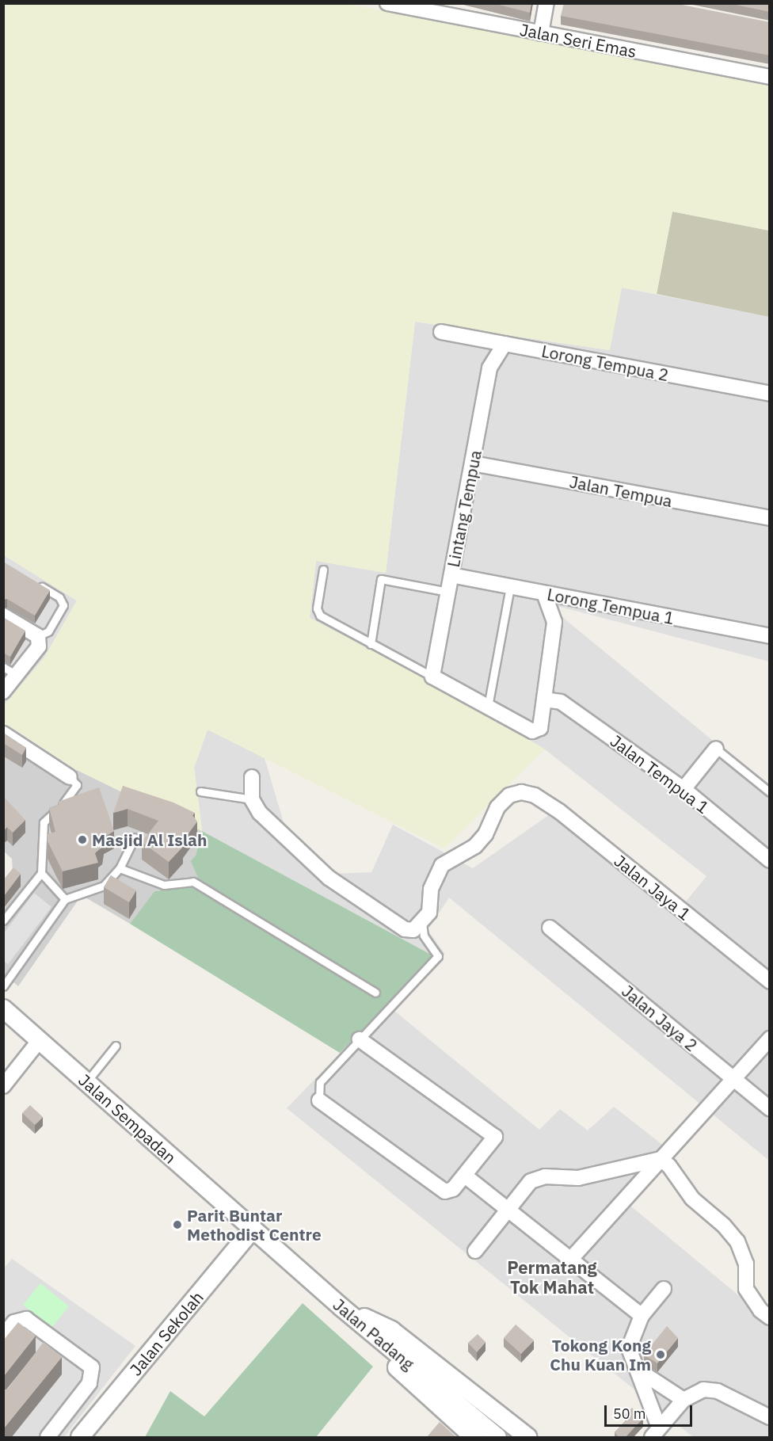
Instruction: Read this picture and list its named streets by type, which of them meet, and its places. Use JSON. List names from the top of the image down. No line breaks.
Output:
{"streets":{"street":["Jalan Seri Emas","Lorong Tempua 2","Jalan Tempua","Lintang Tempua","Lorong Tempua 1","Jalan Tempua 1","Jalan Jaya 1","Jalan Jaya 2","Jalan Sempadan","Jalan Sekolah","Jalan Padang"]},"crossings":[["Lorong Tempua 2","Lintang Tempua"],["Jalan Tempua","Lintang Tempua"],["Lintang Tempua","Lorong Tempua 1"],["Jalan Sempadan","Jalan Sekolah"],["Jalan Sempadan","Jalan Padang"],["Jalan Sekolah","Jalan Padang"]],"districts":["Permatang Tok Mahat"],"places":["Masjid Al Islah","Parit Buntar Methodist Centre","Tokong Kong Chu Kuan Im"],"scale_bar":"50 m"}
